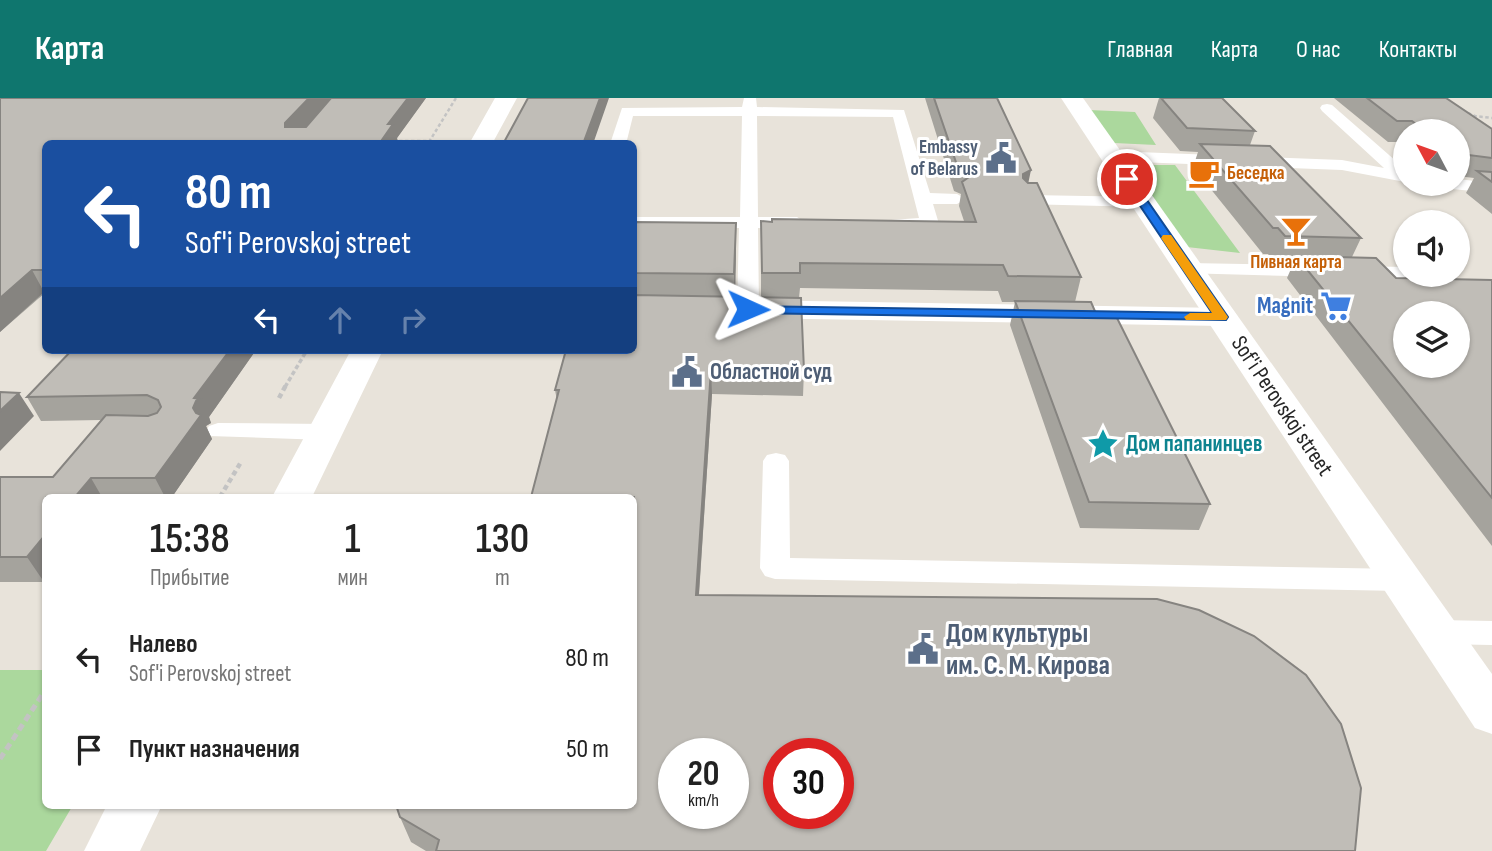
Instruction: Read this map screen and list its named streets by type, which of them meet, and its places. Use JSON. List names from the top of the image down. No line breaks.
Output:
{"streets":{"street":["Sof'i Perovskoj street"]},"places":{"public building":["Embassy of Belarus","Областной суд","Дом культуры им. С. М. Кирова"],"cafe":["Беседка"],"bar":["Пивная карта"],"supermarket":["Magnit"],"place":["Дом папанинцев"]},"north":"top left","page":{"header":"Карта","nav":["Главная","Карта","О нас","Контакты"],"turn":["80 m","Sof'i Perovskoj street"],"eta":["15:38","Прибытие","1","мин","130","m"],"list":[{"name":"Налево","note":"Sof'i Perovskoj street","value":"80 m"},{"name":"Пункт назначения","value":"50 m"}],"speed":"20 km/h","limit":"30"}}
